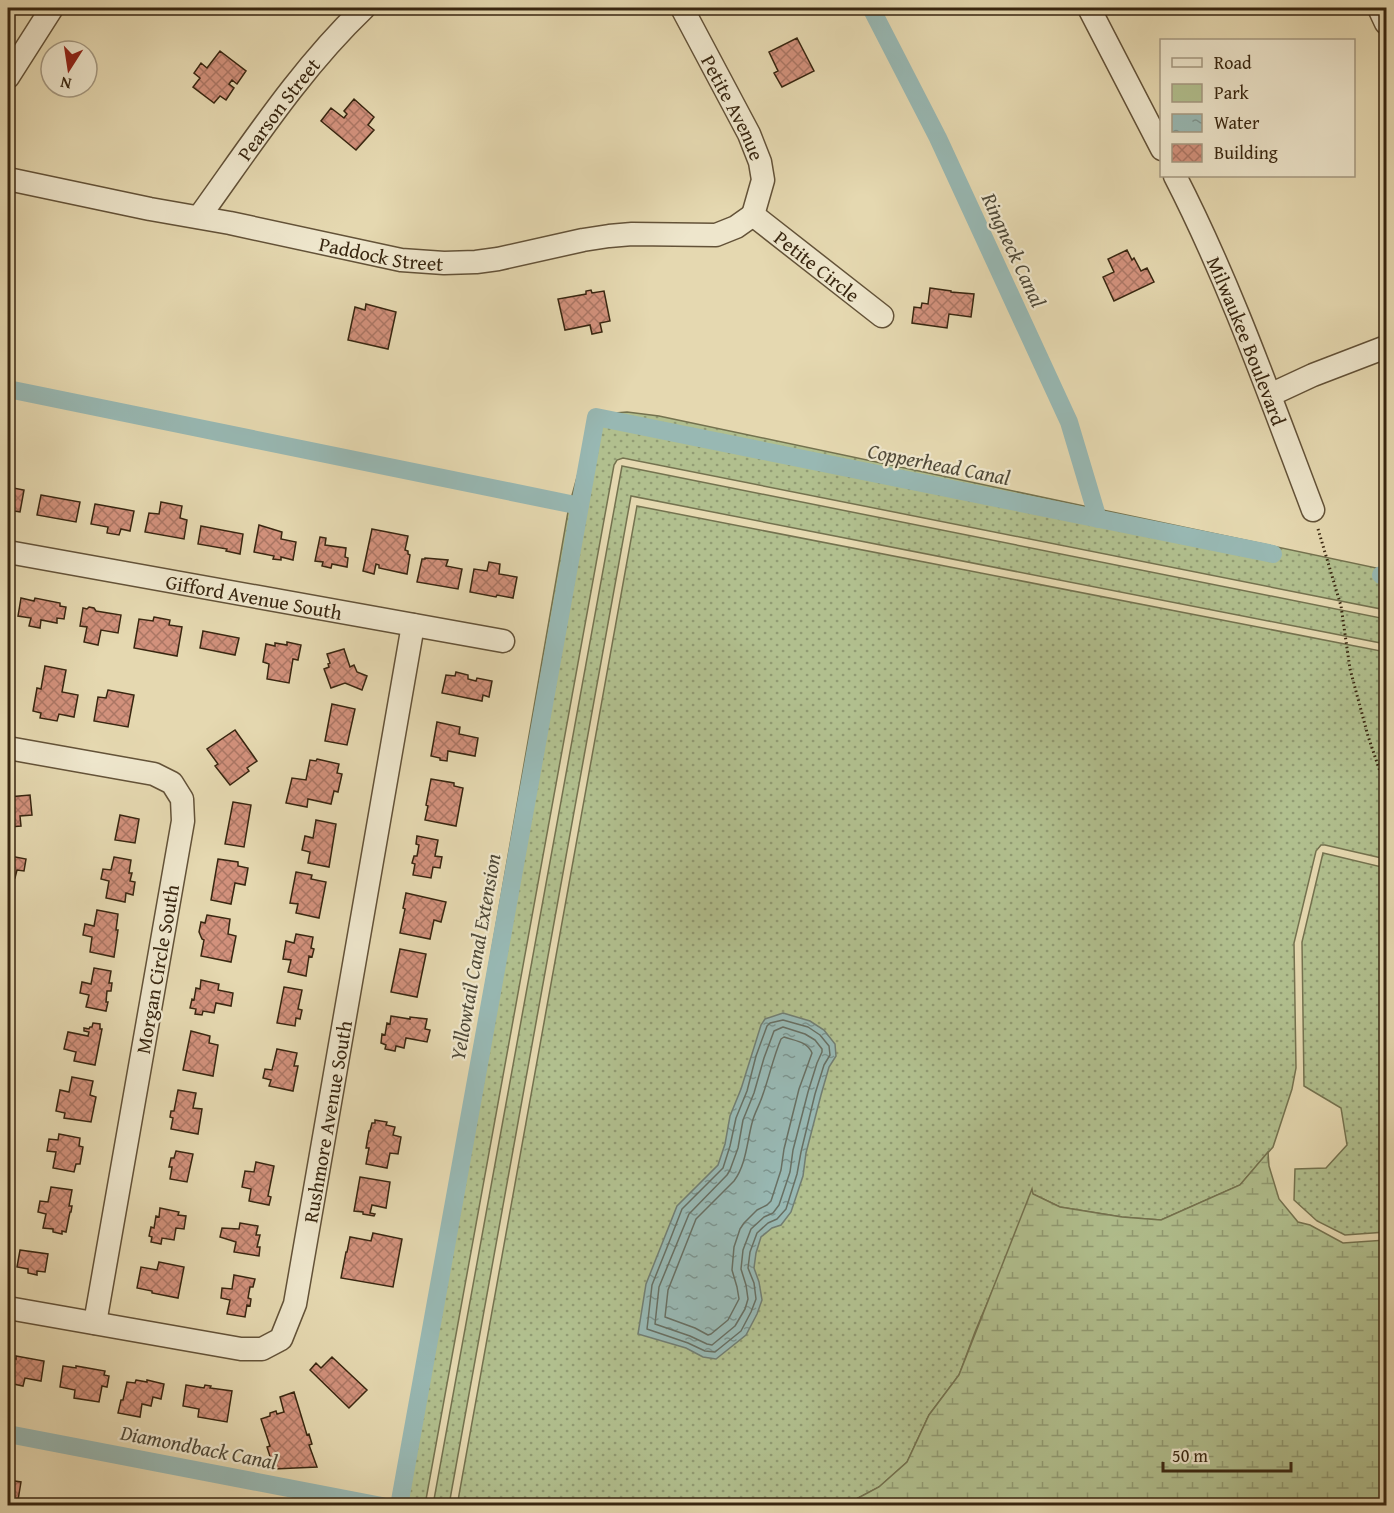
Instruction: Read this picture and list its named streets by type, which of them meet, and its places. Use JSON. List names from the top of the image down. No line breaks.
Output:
{"streets":{"street":["Petite Avenue","Pearson Street","Paddock Street","Petite Circle","Milwaukee Boulevard","Gifford Avenue South","Morgan Circle South","Rushmore Avenue South"]},"crossings":[["Petite Avenue","Paddock Street"],["Petite Avenue","Petite Circle"],["Pearson Street","Paddock Street"],["Paddock Street","Petite Circle"],["Gifford Avenue South","Rushmore Avenue South"],["Morgan Circle South","Rushmore Avenue South"]],"water":["Ringneck Canal","Copperhead Canal","Yellowtail Canal Extension","Diamondback Canal"],"legend":["Road","Park","Water","Building"],"scale_bar":"50 m","north":"bottom"}
